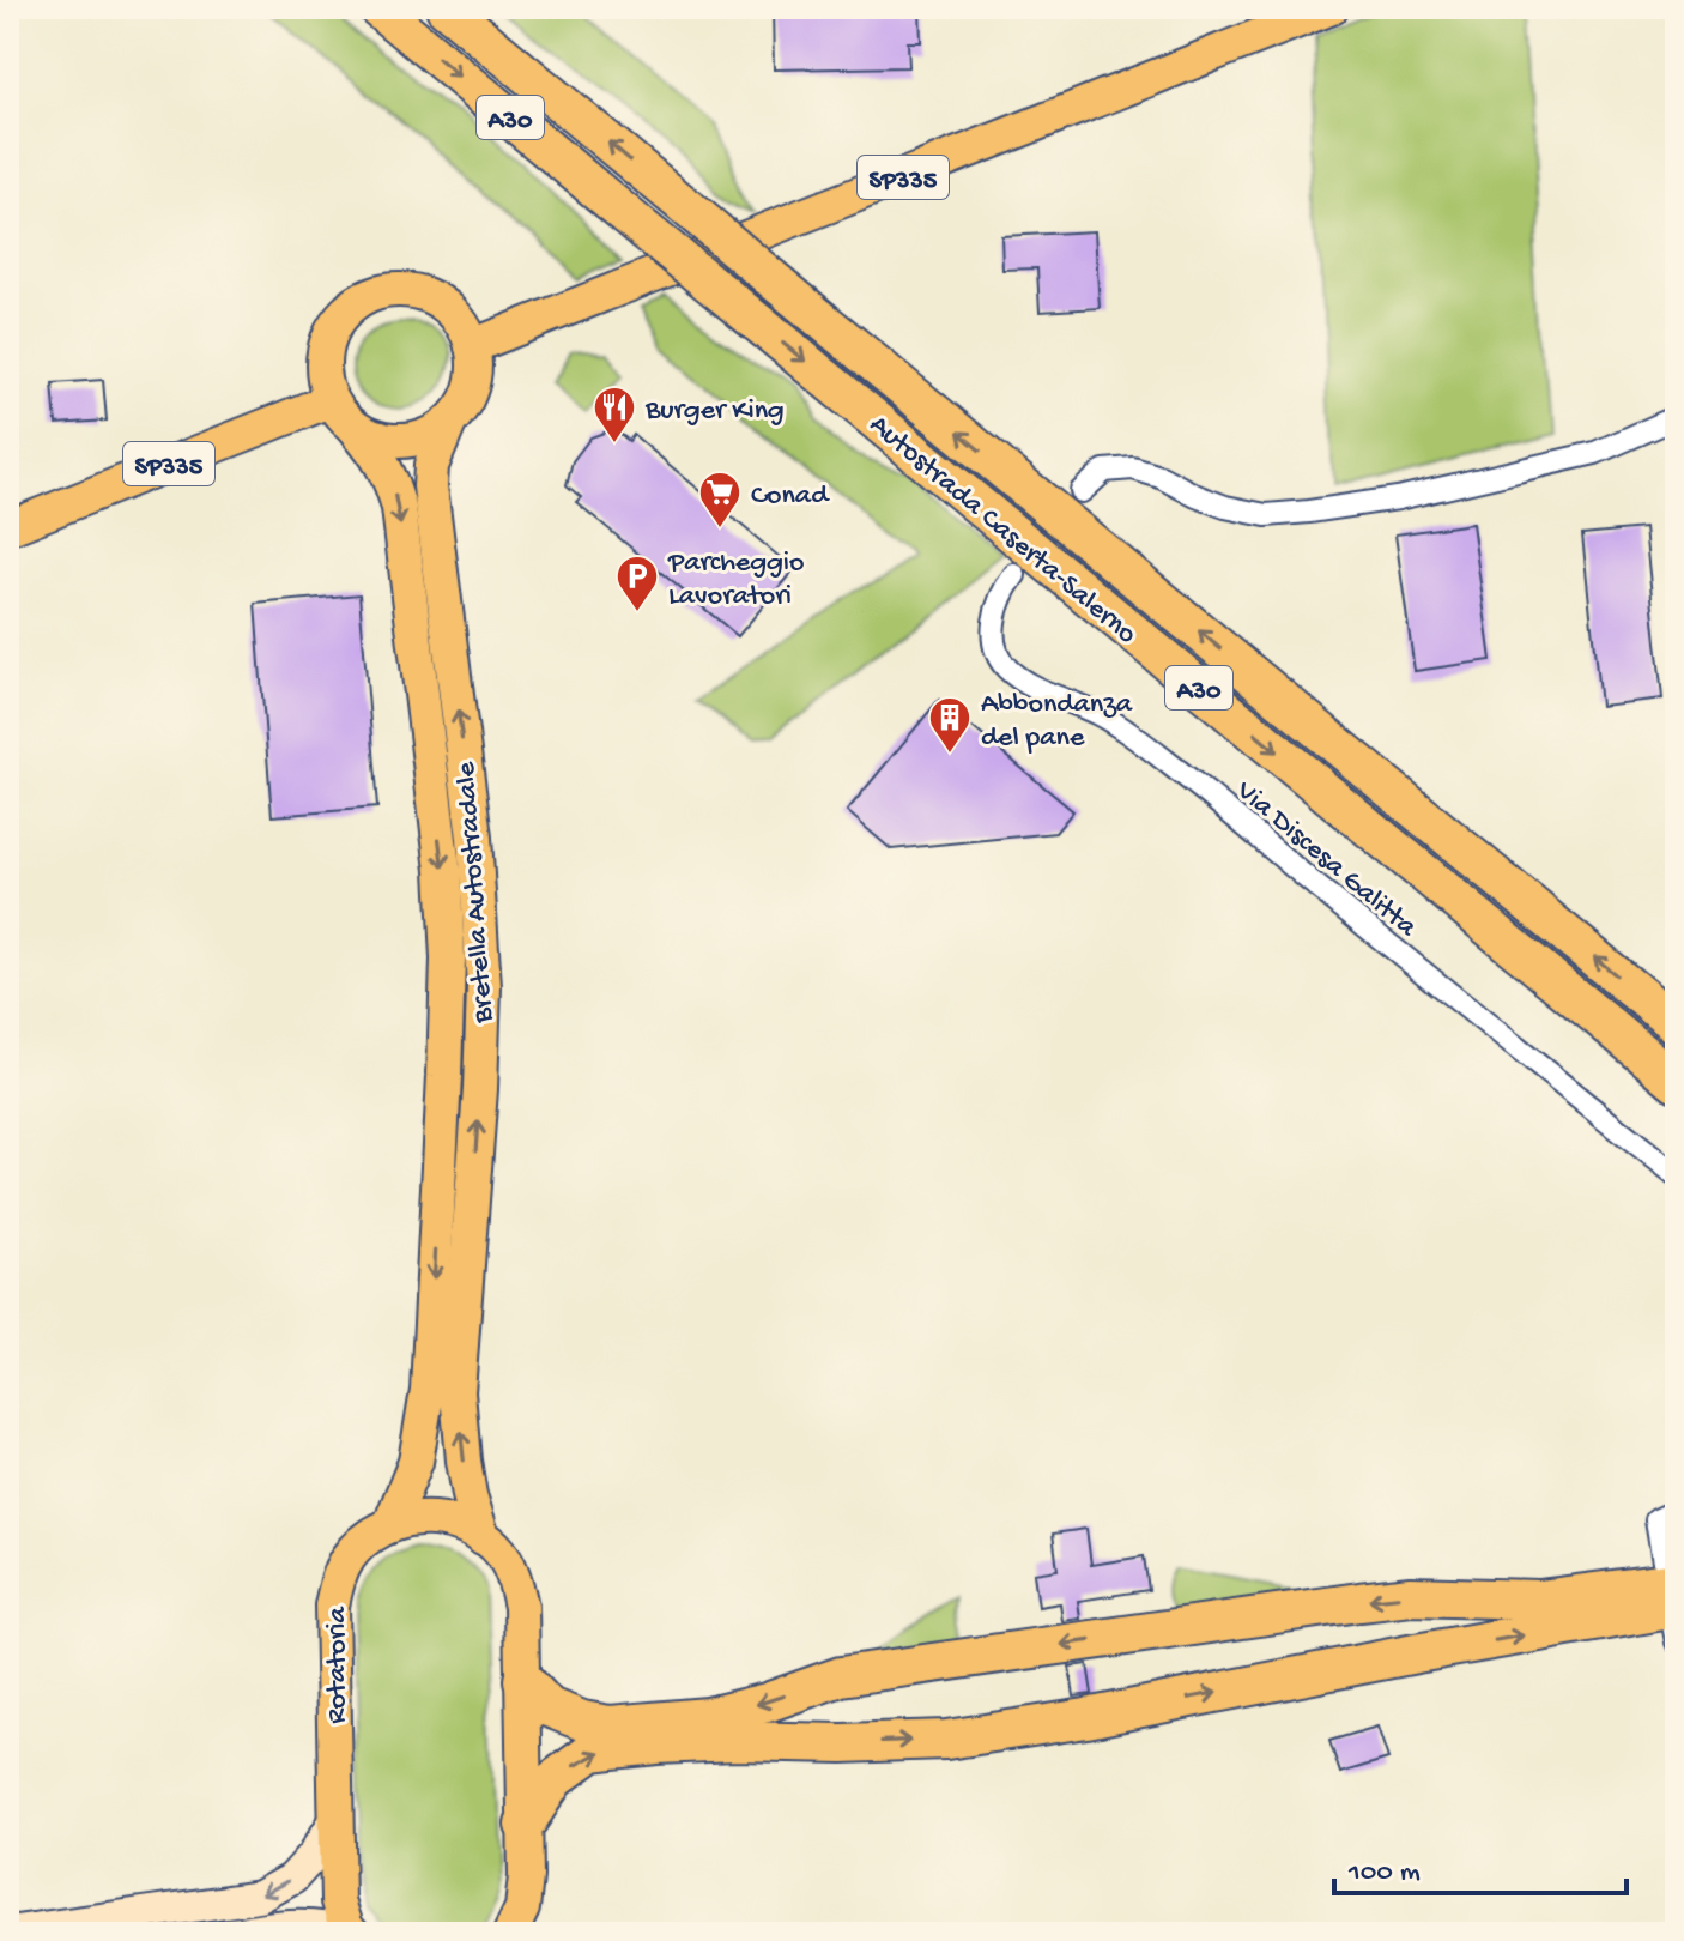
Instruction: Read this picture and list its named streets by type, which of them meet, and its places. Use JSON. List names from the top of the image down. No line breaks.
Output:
{"streets":{"highway":["A30","Autostrada Caserta-Salerno"],"main road":["SP335","Bretella Autostradale","Rotatoria"],"street":["Via Discesa Galitta"]},"crossings":[["SP335","Bretella Autostradale"],["Bretella Autostradale","Rotatoria"]],"places":{"restaurant":["Burger King"],"supermarket":["Conad"],"parking":["Parcheggio Lavoratori"],"building":["Abbondanza del pane"]},"scale_bar":"100 m"}
